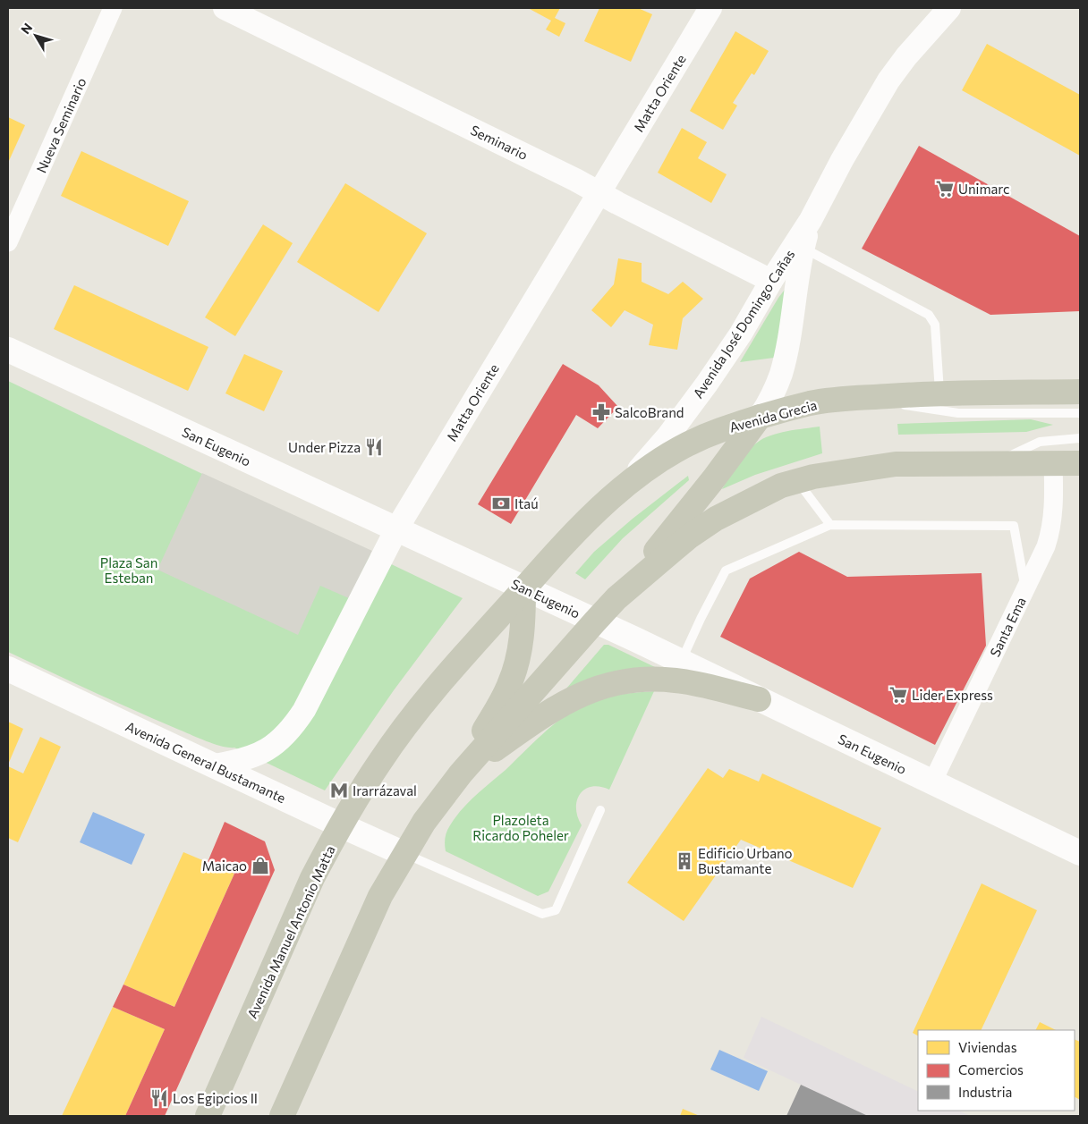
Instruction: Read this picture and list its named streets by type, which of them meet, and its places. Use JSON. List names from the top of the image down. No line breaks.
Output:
{"streets":{"main road":["Avenida Grecia","San Eugenio","Avenida General Bustamante","Avenida Manuel Antonio Matta"],"street":["Matta Oriente","Nueva Seminario","Seminario","Avenida José Domingo Cañas","Santa Ema"]},"crossings":[["Matta Oriente","Seminario"],["Matta Oriente","San Eugenio"],["Matta Oriente","Avenida General Bustamante"],["Seminario","Avenida José Domingo Cañas"],["Avenida José Domingo Cañas","Avenida Grecia"],["Avenida Grecia","San Eugenio"],["Avenida Grecia","Avenida Manuel Antonio Matta"],["San Eugenio","Santa Ema"],["San Eugenio","Avenida Manuel Antonio Matta"],["Avenida General Bustamante","Avenida Manuel Antonio Matta"]],"parks":["Plaza San Esteban","Plazoleta Ricardo Poheler"],"places":{"supermarket":["Unimarc","Lider Express"],"pharmacy":["SalcoBrand"],"restaurant":["Under Pizza","Los Egipcios II"],"bank":["Itaú"],"metro station":["Irarrázaval"],"building":["Edificio Urbano Bustamante"],"shop":["Maicao"]},"legend":["Viviendas","Comercios","Industria"],"north":"top left"}
